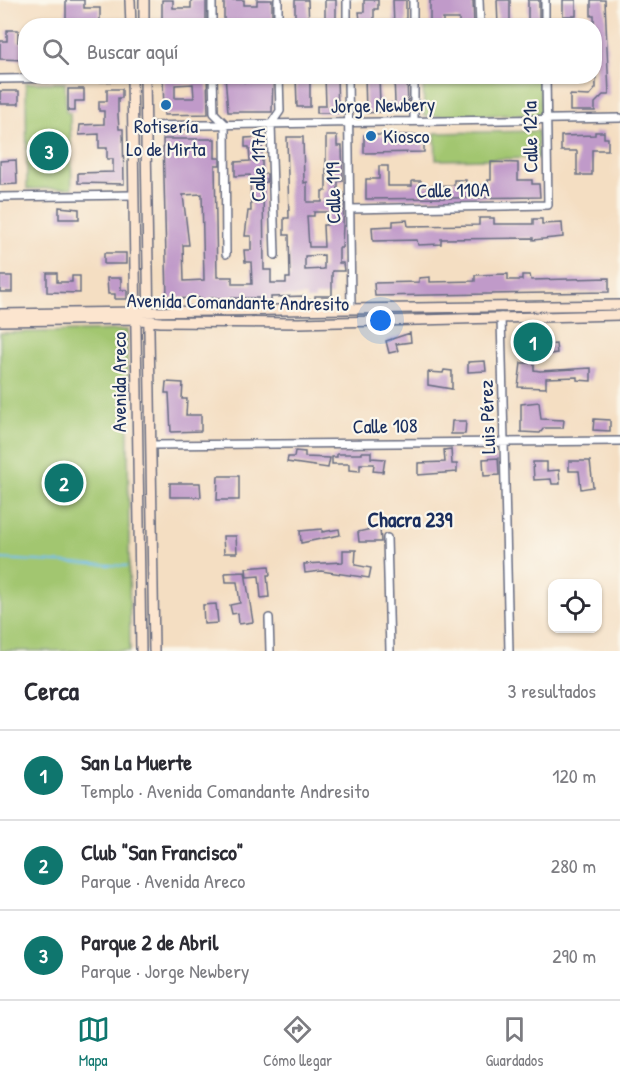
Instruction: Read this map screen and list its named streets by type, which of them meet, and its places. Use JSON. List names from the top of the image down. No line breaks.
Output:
{"streets":{"main road":["Avenida Comandante Andresito","Avenida Areco"],"street":["Jorge Newbery","Calle 121a","Calle 117A","Calle 110A","Calle 119","Luis Pérez","Calle 108"]},"crossings":[["Jorge Newbery","Calle 121a"],["Jorge Newbery","Calle 117A"],["Jorge Newbery","Calle 119"],["Jorge Newbery","Avenida Areco"],["Calle 121a","Calle 110A"],["Calle 110A","Calle 119"],["Calle 119","Avenida Comandante Andresito"],["Avenida Comandante Andresito","Avenida Areco"],["Avenida Comandante Andresito","Luis Pérez"],["Avenida Areco","Calle 108"],["Luis Pérez","Calle 108"]],"districts":["Chacra 239"],"places":["Rotisería Lo de Mirta","Kiosco"],"page":{"search":"Buscar aquí","pins":["3","1","2"],"heading":["Cerca","3 resultados"],"list":[{"mark":"1","name":"San La Muerte","note":"Templo · Avenida Comandante Andresito","value":"120 m"},{"mark":"2","name":"Club \"San Francisco\"","note":"Parque · Avenida Areco","value":"280 m"},{"mark":"3","name":"Parque 2 de Abril","note":"Parque · Jorge Newbery","value":"290 m"}],"nav":["Mapa","Cómo llegar","Guardados"]}}
